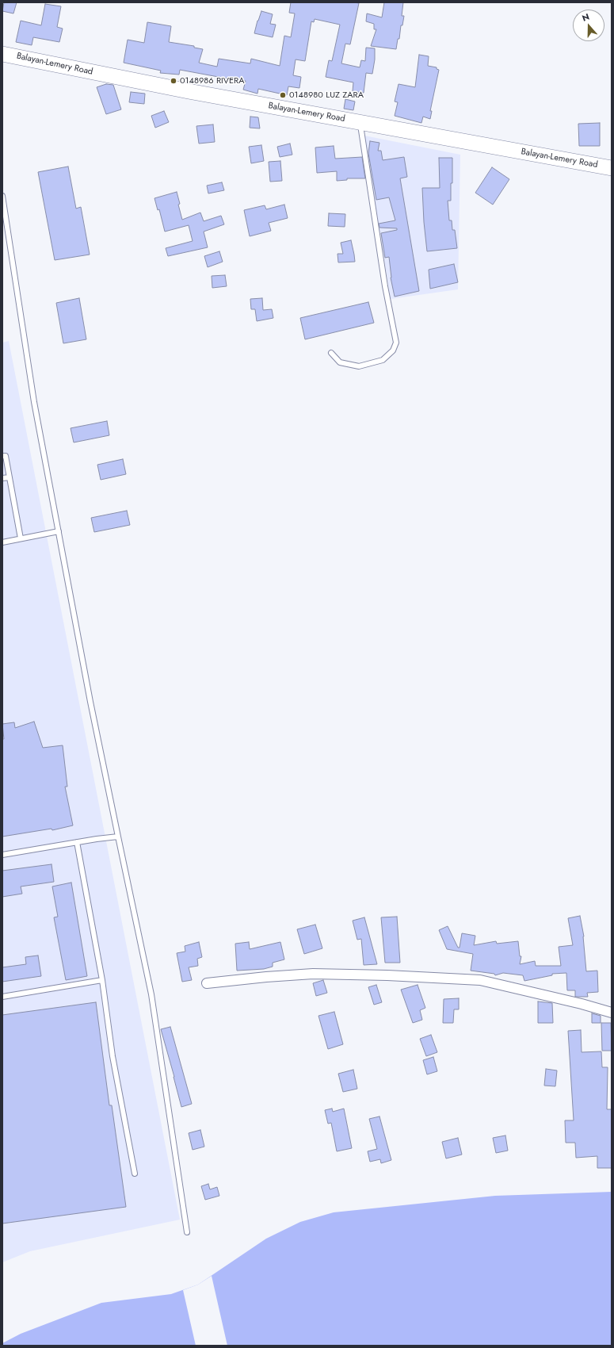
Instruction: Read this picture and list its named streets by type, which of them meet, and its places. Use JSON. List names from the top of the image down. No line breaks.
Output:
{"streets":{"main road":["Balayan-Lemery Road"]},"places":["0148986 RIVERA","0148980 LUZ ZARA"],"north":"top"}
